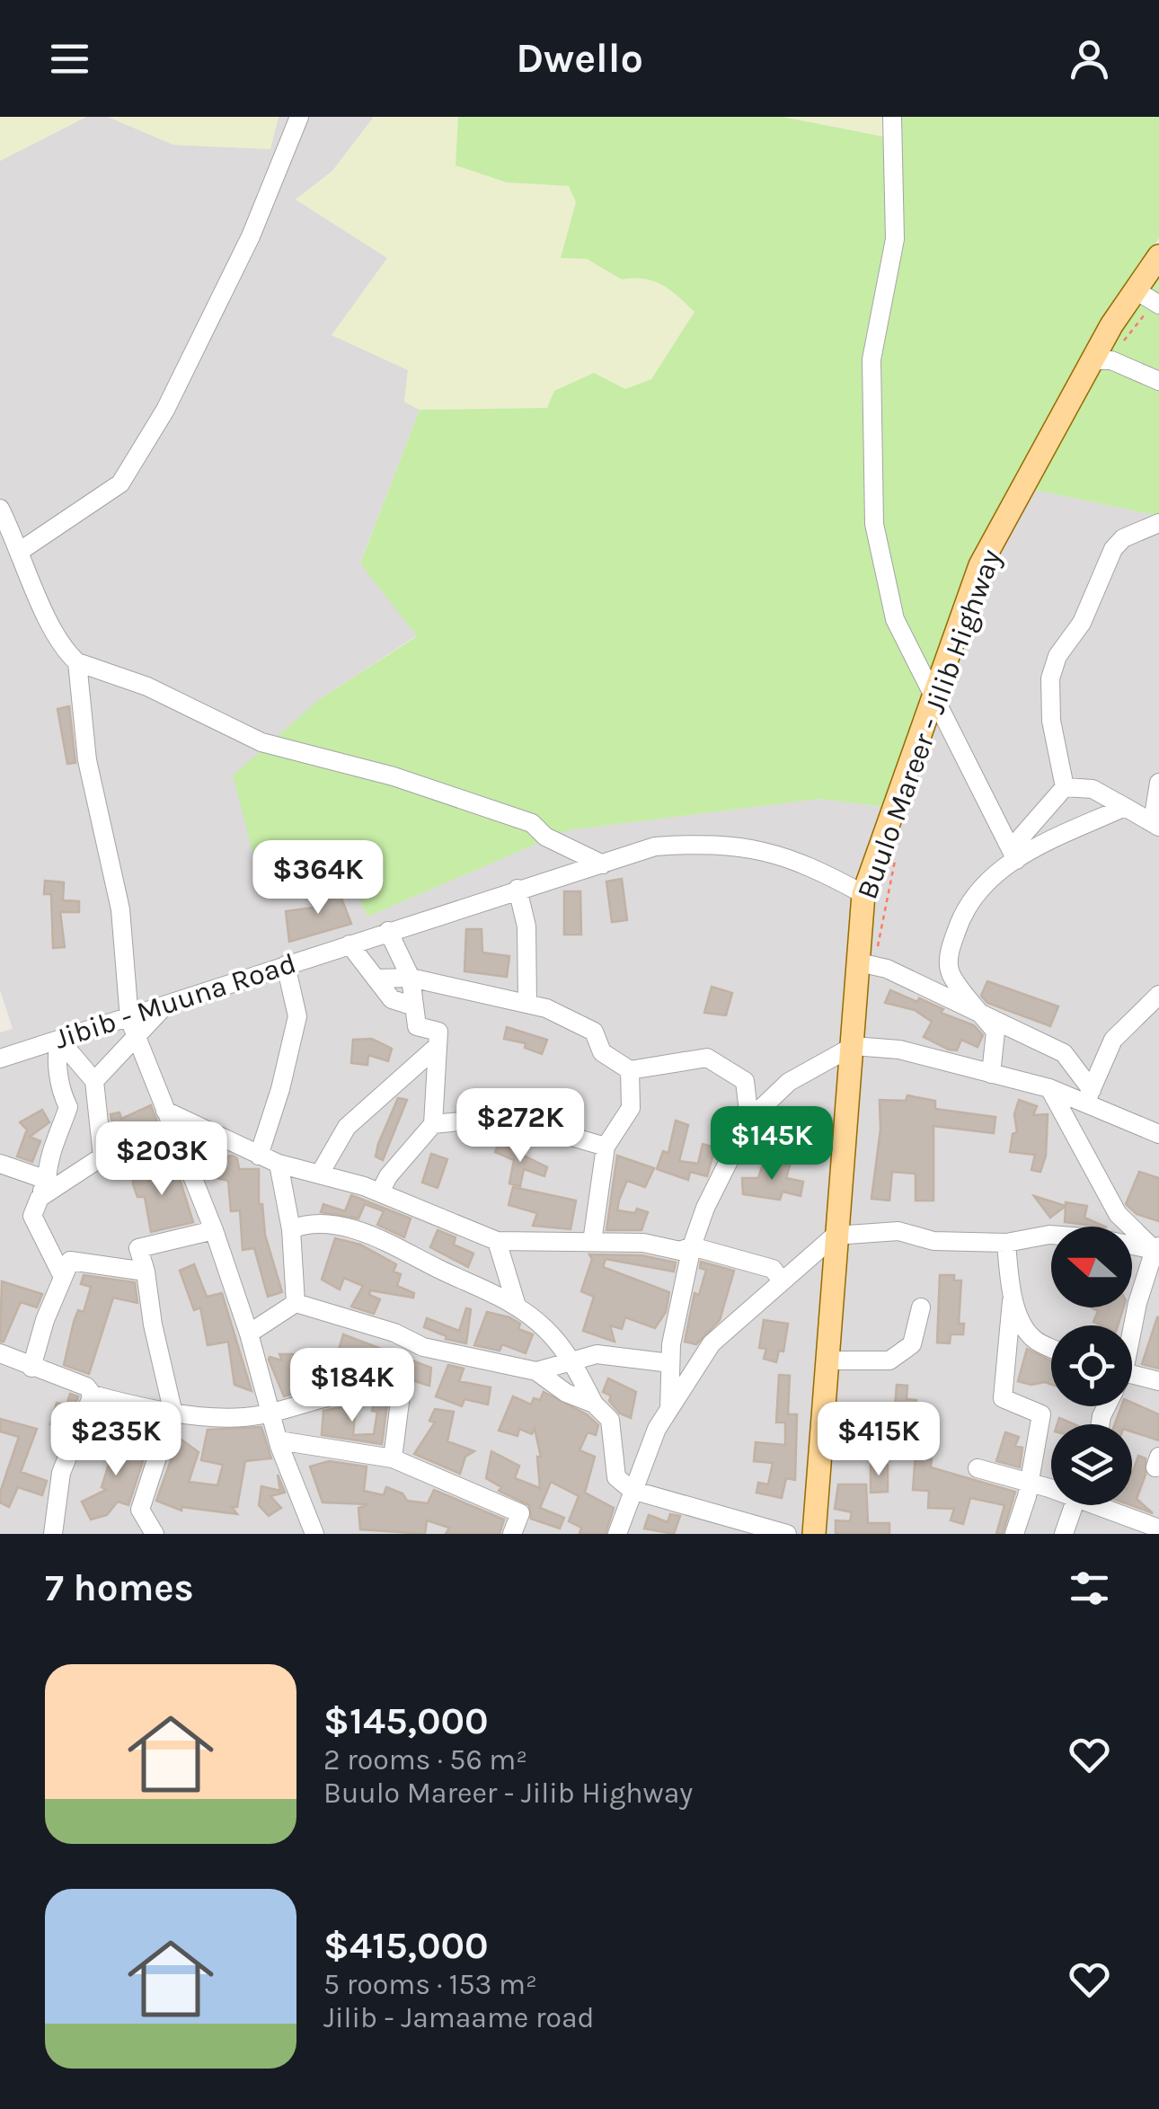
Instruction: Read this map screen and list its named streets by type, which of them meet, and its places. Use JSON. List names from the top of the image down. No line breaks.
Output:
{"streets":{"main road":["Buulo Mareer - Jilib Highway"],"street":["Jibib - Muuna Road"]},"crossings":[["Buulo Mareer - Jilib Highway","Jibib - Muuna Road"]],"north":"left","page":{"header":"Dwello","price":["$364K","$272K","$145K","$203K","$184K","$235K","$415K"],"heading":"7 homes","list":[{"name":"$145,000","note":"2 rooms · 56 m² · Buulo Mareer - Jilib Highway"},{"name":"$415,000","note":"5 rooms · 153 m² · Jilib - Jamaame road"}]}}
